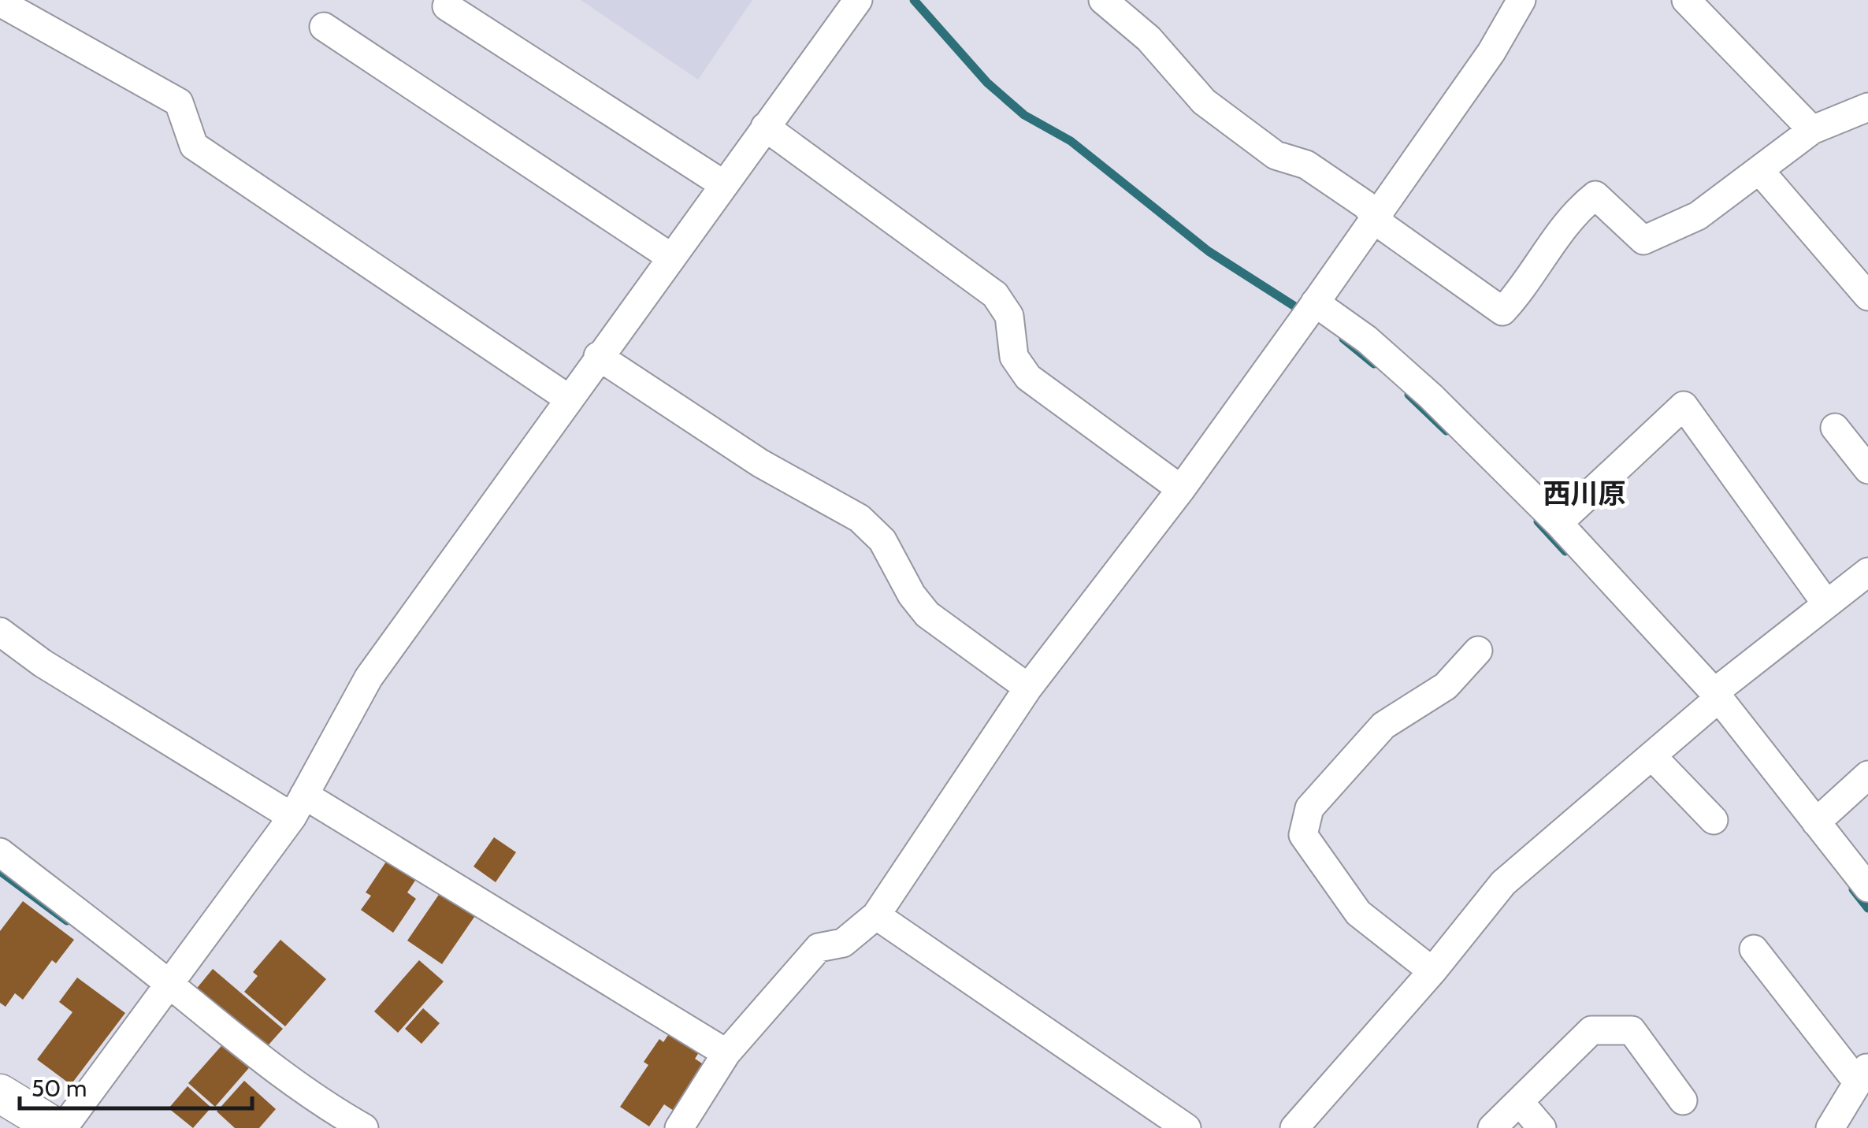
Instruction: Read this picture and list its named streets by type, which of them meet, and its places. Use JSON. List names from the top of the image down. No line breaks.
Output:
{"districts":["西川原"],"scale_bar":"50 m"}
